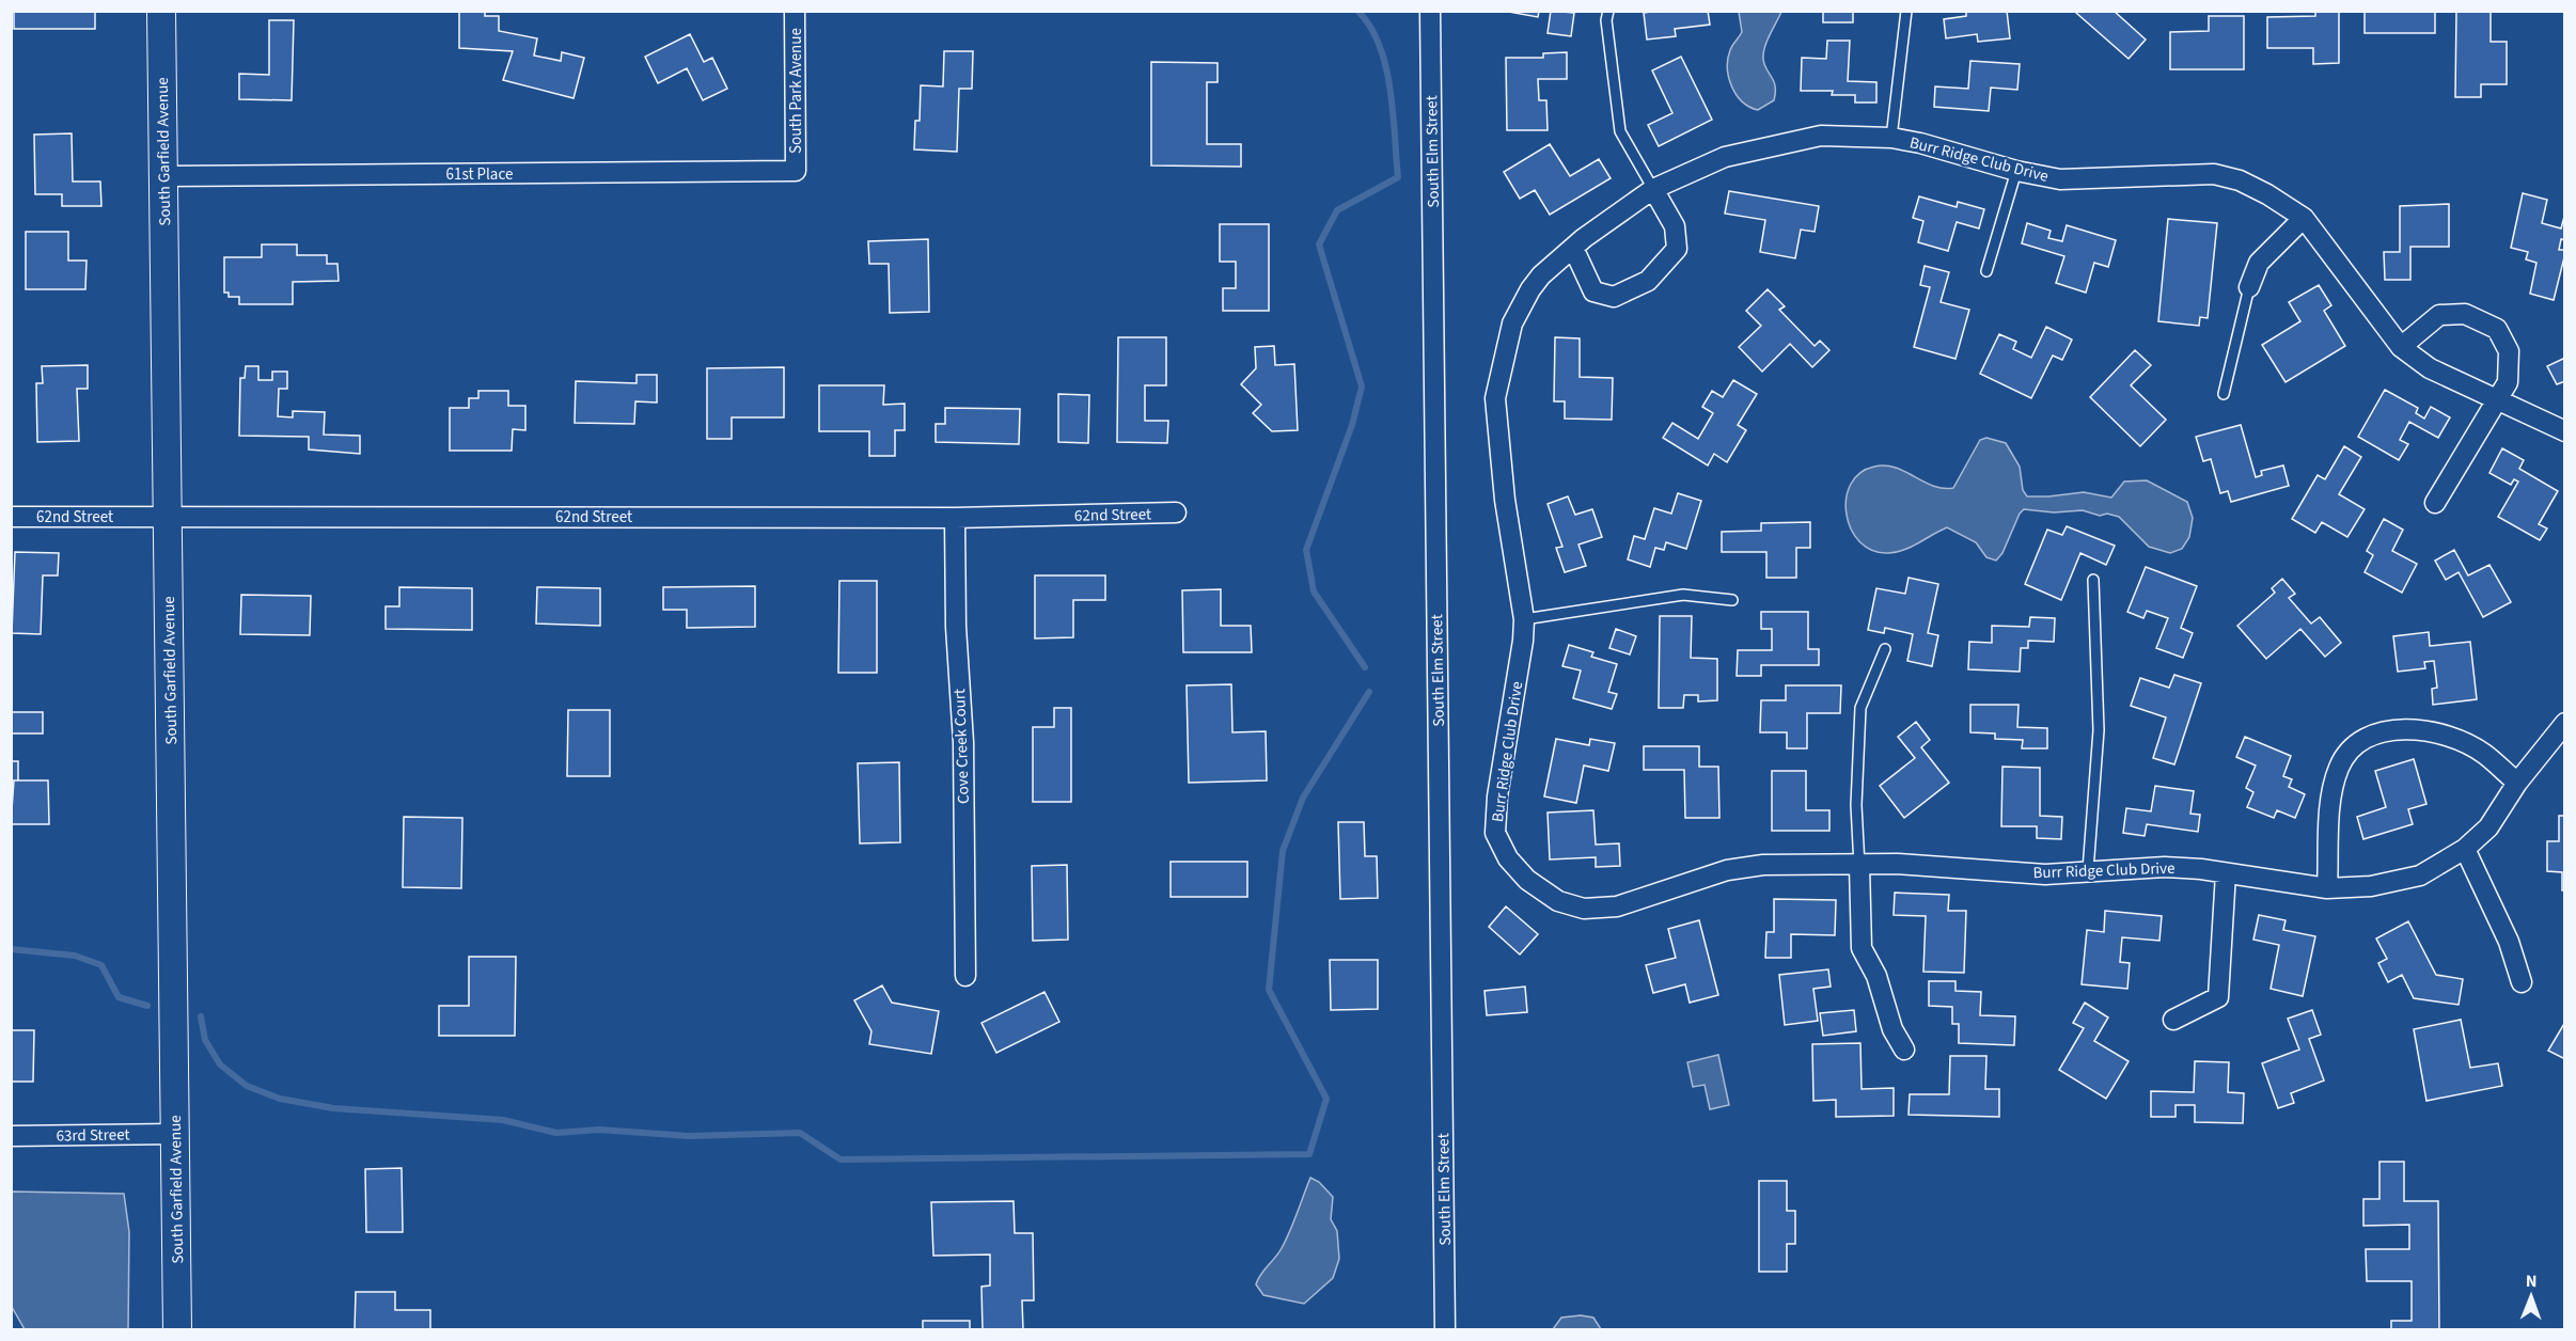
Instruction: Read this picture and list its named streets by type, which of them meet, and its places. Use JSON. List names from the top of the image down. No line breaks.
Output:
{"streets":{"street":["South Park Avenue","South Garfield Avenue","South Elm Street","Burr Ridge Club Drive","61st Place","62nd Street","Cove Creek Court","63rd Street"]},"crossings":[["South Park Avenue","61st Place"],["South Garfield Avenue","61st Place"],["South Garfield Avenue","62nd Street"],["South Garfield Avenue","63rd Street"],["62nd Street","Cove Creek Court"]],"north":"top"}
